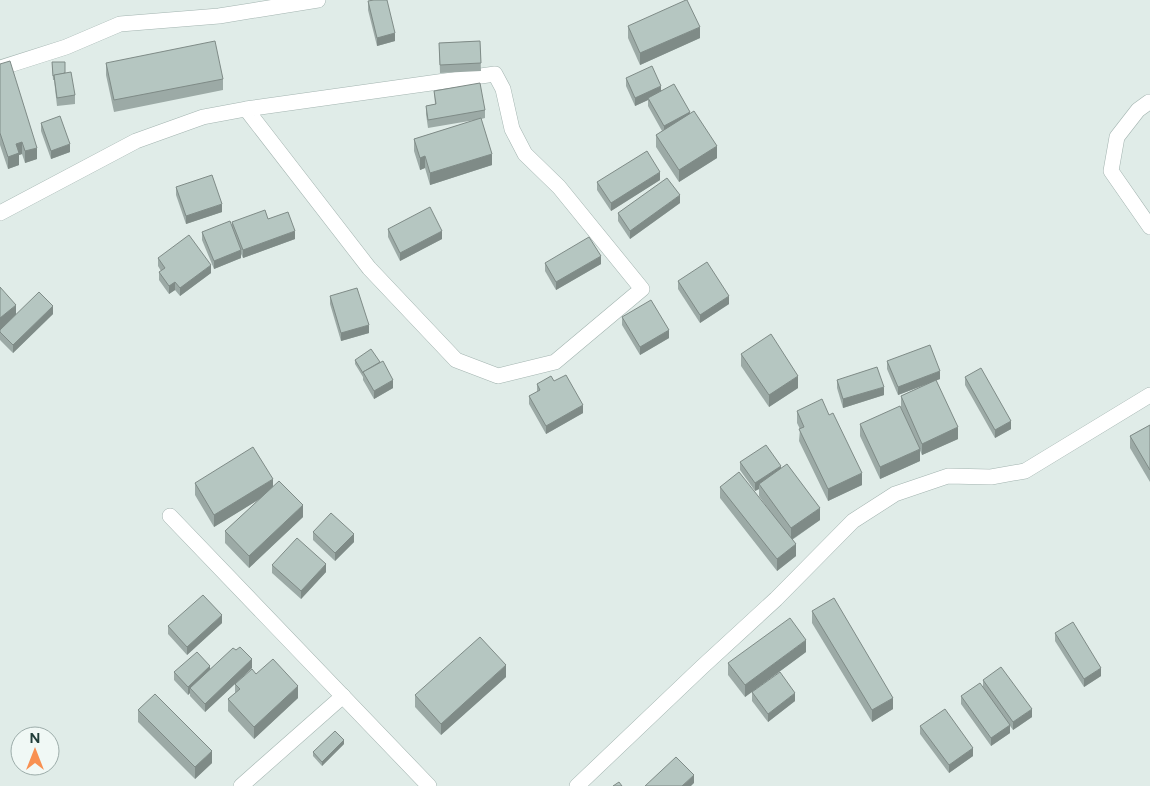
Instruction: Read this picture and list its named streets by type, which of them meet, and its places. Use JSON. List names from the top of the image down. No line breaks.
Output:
{"north":"top"}
